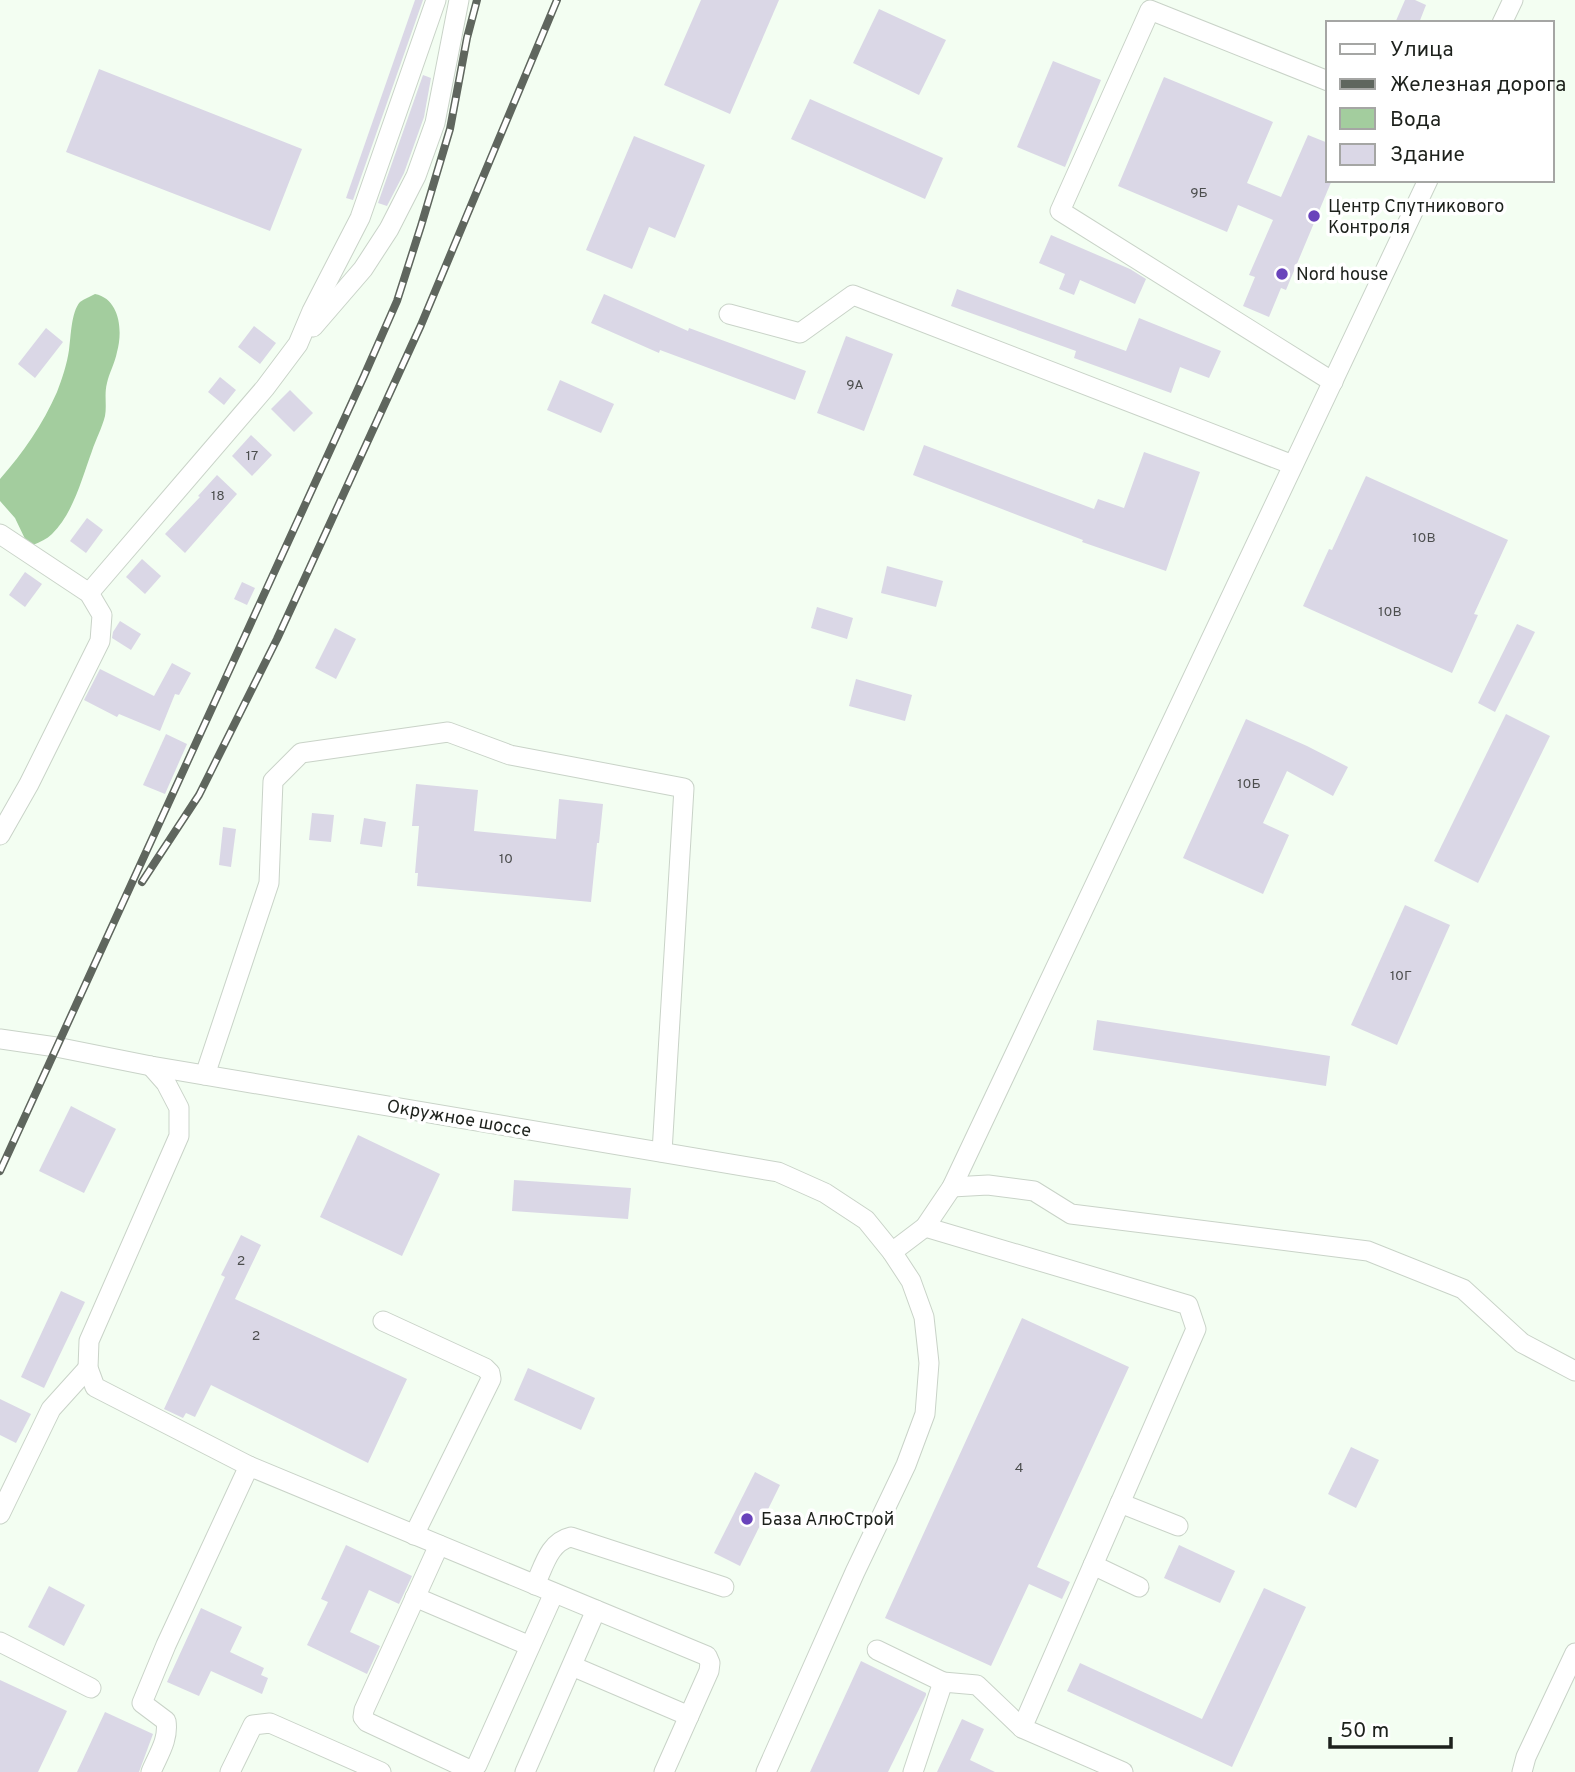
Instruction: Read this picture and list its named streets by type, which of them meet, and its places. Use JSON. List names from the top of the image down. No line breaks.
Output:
{"streets":{"street":["Окружное шоссе"]},"places":["Центр Спутникового Контроля","Nord house","База АлюСтрой"],"house_numbers":["9Б","9А","17","18","10В","10В","10Б","10","10Г","2","2","4"],"legend":["Улица","Железная дорога","Вода","Здание"],"scale_bar":"50 m"}
